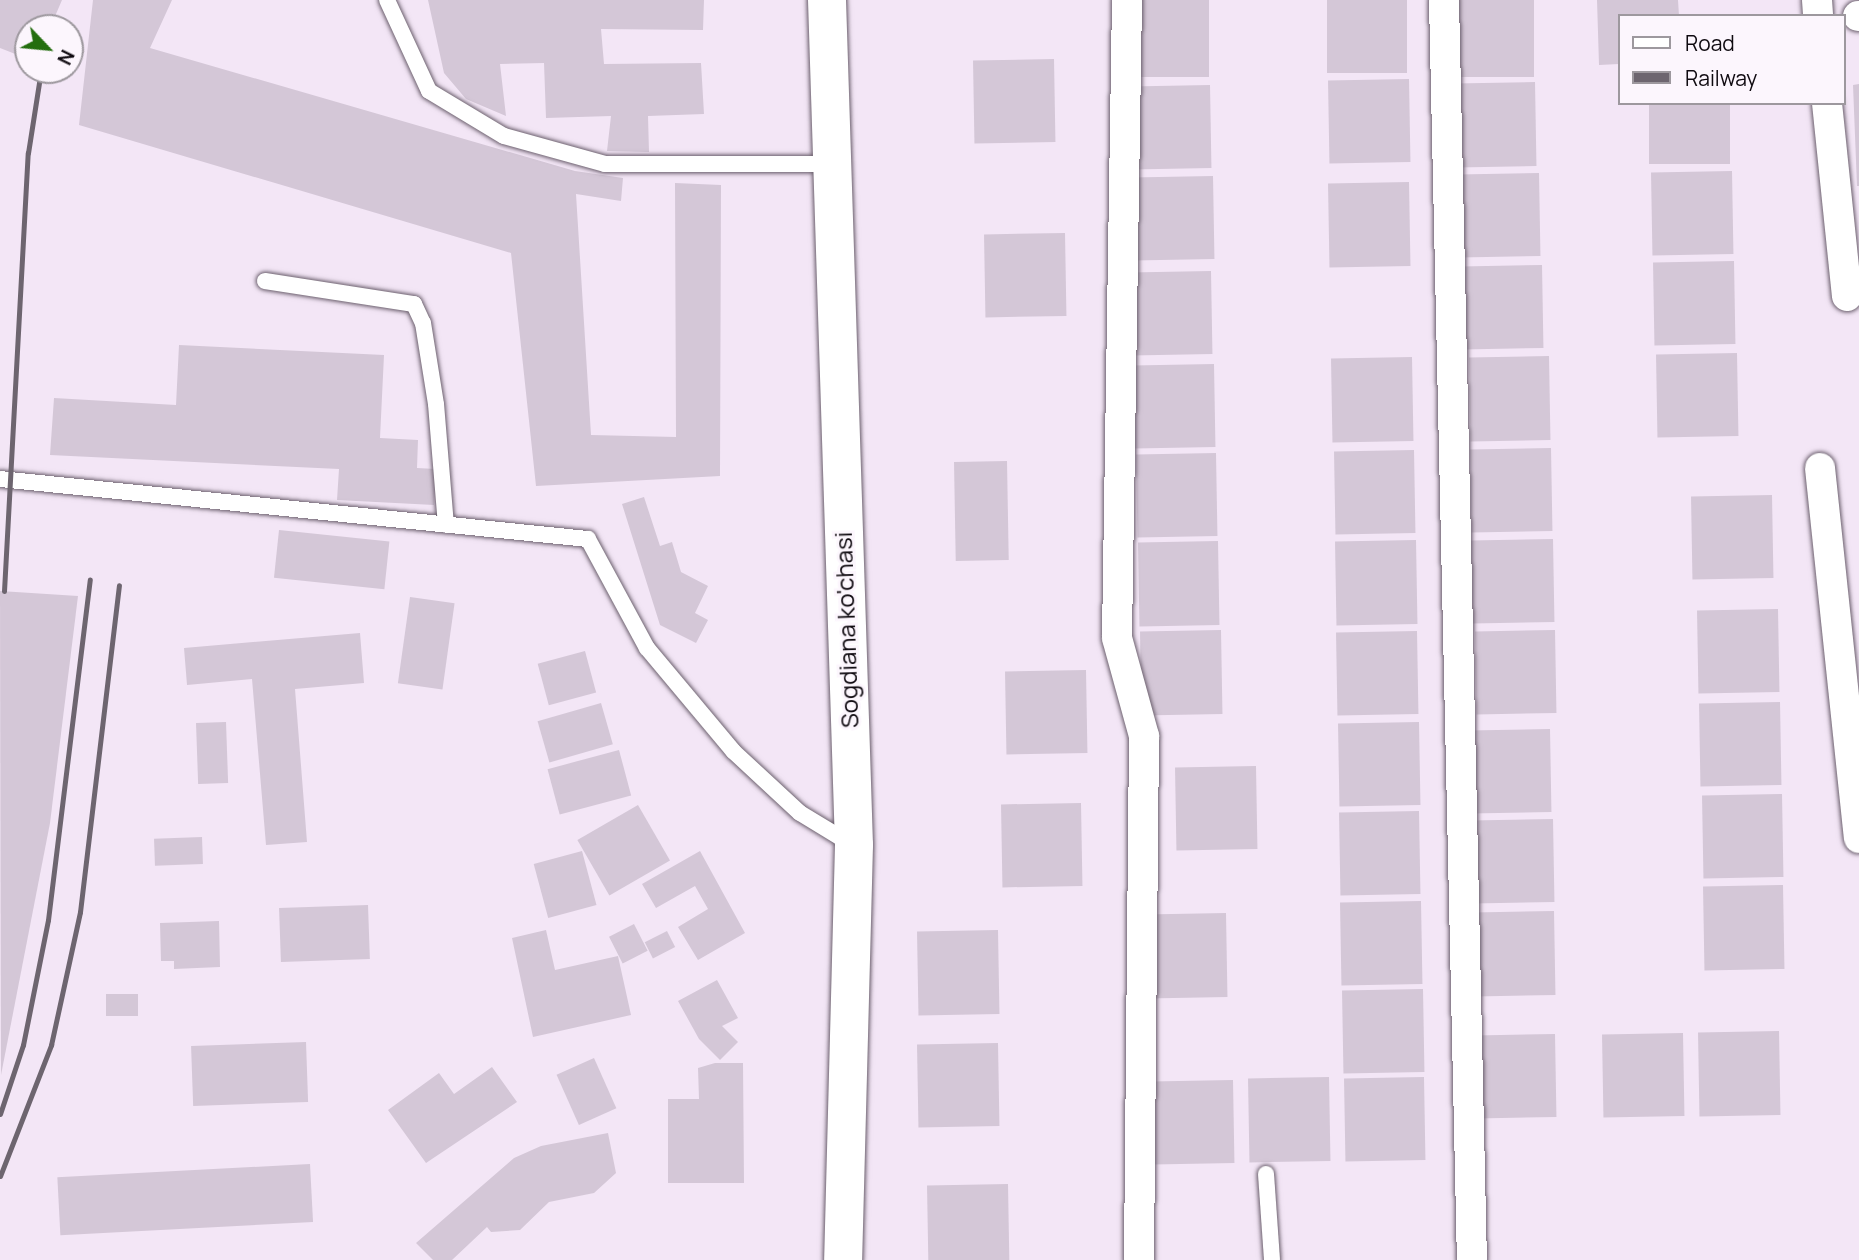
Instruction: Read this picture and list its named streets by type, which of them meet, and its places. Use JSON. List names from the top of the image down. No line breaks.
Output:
{"streets":{"street":["Sogdiana ko'chasi"]},"legend":["Road","Railway"],"north":"bottom right"}
